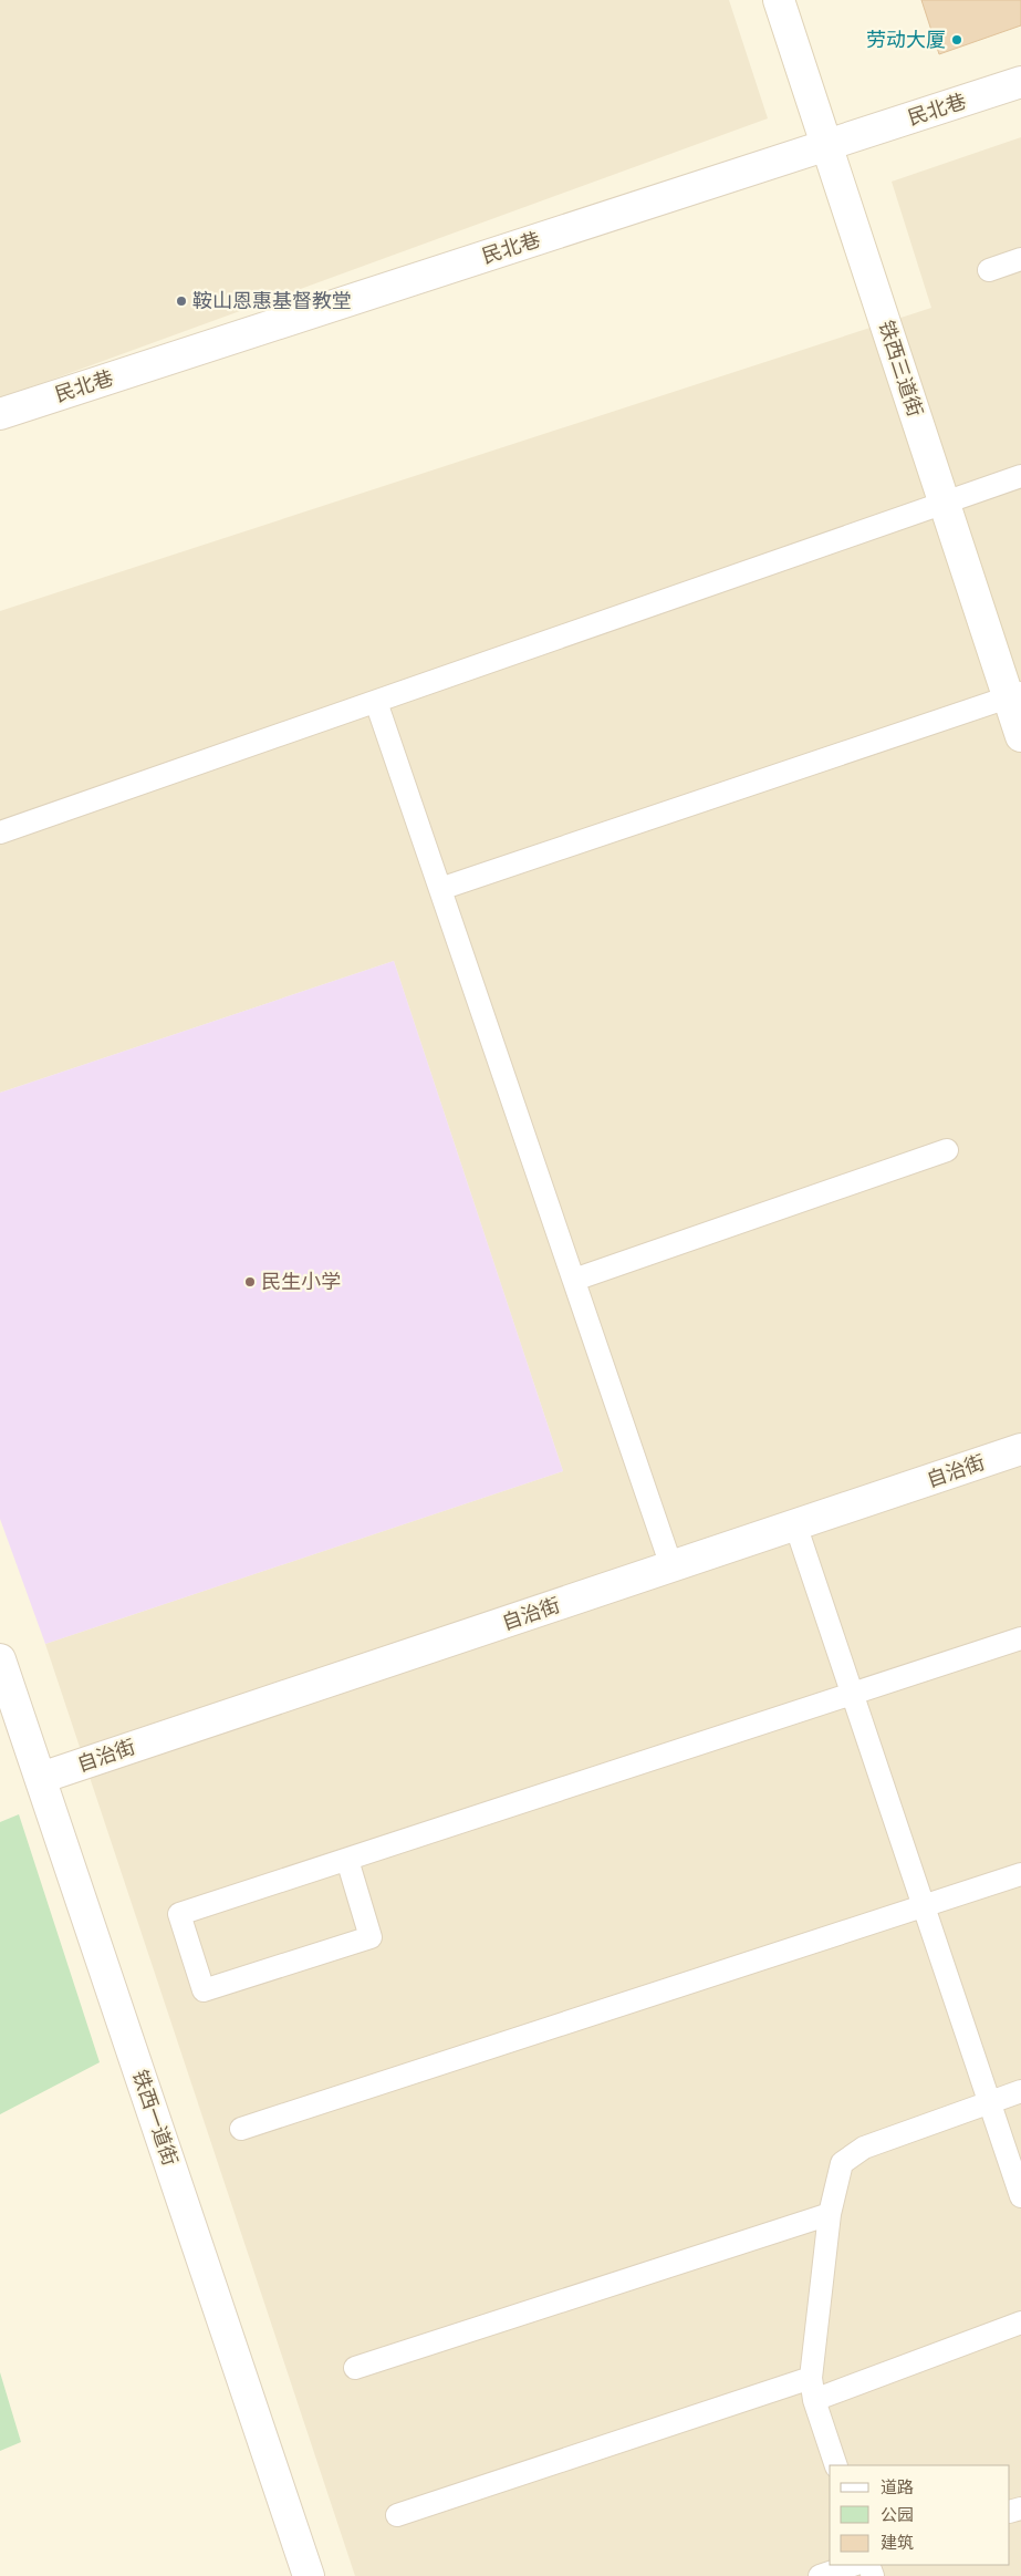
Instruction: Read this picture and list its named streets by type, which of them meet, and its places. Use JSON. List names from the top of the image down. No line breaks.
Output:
{"streets":{"street":["民北巷","铁西三道街","自治街","铁西一道街"]},"crossings":[["民北巷","铁西三道街"],["自治街","铁西一道街"]],"places":["劳动大厦","鞍山恩惠基督教堂","民生小学"],"legend":["道路","公园","建筑"]}
